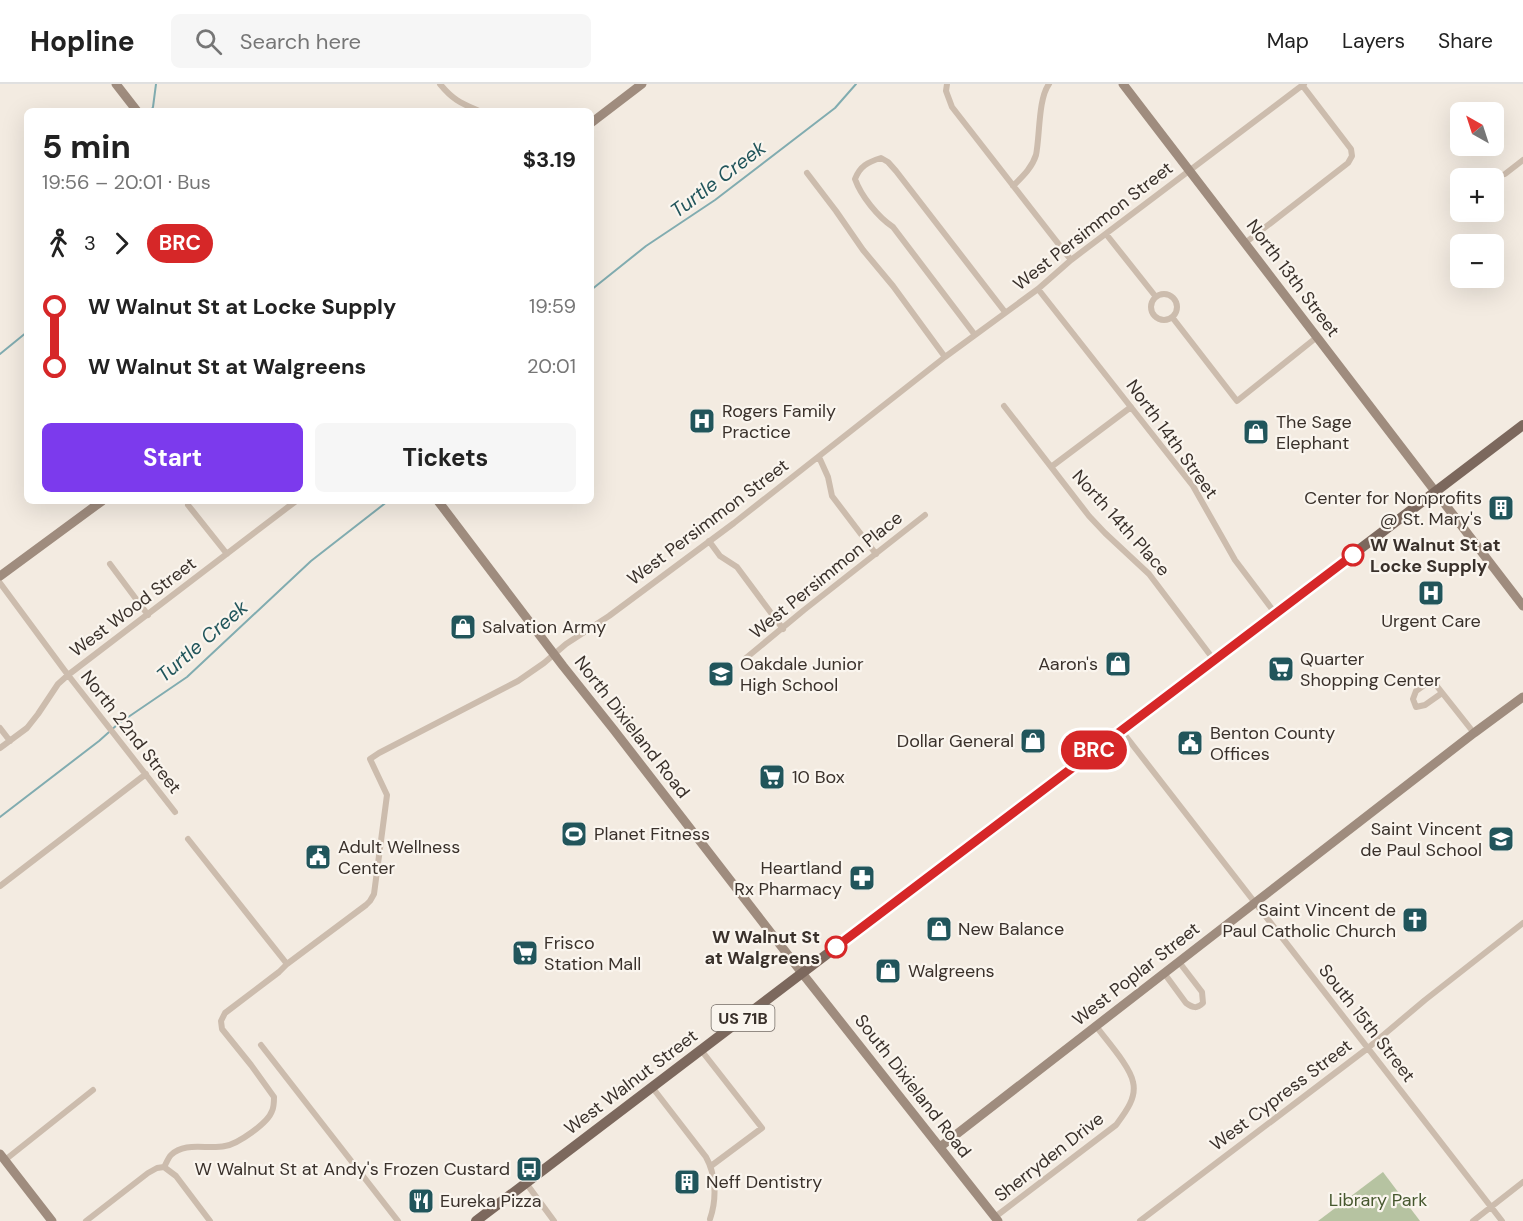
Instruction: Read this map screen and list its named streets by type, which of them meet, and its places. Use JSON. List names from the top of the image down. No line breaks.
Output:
{"streets":{"main road":["North 13th Street","North Dixieland Road","West Poplar Street","US 71B","West Walnut Street","South Dixieland Road"],"street":["West Persimmon Street","North 14th Street","North 14th Place","West Persimmon Place","West Wood Street","North 22nd Street","South 15th Street","West Cypress Street","Sherryden Drive"]},"crossings":[["West Persimmon Street","North 13th Street"],["West Persimmon Street","North 14th Street"],["West Persimmon Street","North Dixieland Road"],["North 13th Street","West Walnut Street"],["North 14th Street","West Walnut Street"],["North 14th Place","West Walnut Street"],["West Wood Street","North 22nd Street"],["North Dixieland Road","West Walnut Street"],["North Dixieland Road","South Dixieland Road"],["West Poplar Street","South 15th Street"],["West Poplar Street","South Dixieland Road"],["West Poplar Street","Sherryden Drive"],["South 15th Street","West Walnut Street"],["South 15th Street","West Cypress Street"],["West Walnut Street","South Dixieland Road"],["South Dixieland Road","Sherryden Drive"]],"water":["Turtle Creek"],"parks":["Library Park"],"places":{"hospital":["Rogers Family Practice","Urgent Care"],"shop":["The Sage Elephant","Salvation Army","Aaron's","Dollar General","New Balance","Walgreens"],"building":["Center for Nonprofits @ St. Mary's","Neff Dentistry"],"other":["W Walnut St at Locke Supply","W Walnut St at Walgreens"],"supermarket":["Quarter Shopping Center","10 Box","Frisco Station Mall"],"school or university":["Oakdale Junior High School","Saint Vincent de Paul School"],"public building":["Benton County Offices","Adult Wellness Center"],"sports":["Planet Fitness"],"pharmacy":["Heartland Rx Pharmacy"],"church":["Saint Vincent de Paul Catholic Church"],"bus stop":["W Walnut St at Andy's Frozen Custard"],"restaurant":["Eureka Pizza"]},"lines":["bus line BRC"],"north":"top left","page":{"header":"Hopline","search":"Search here","nav":["Map","Layers","Share"],"on_map":"BRC","map_buttons":["+","−"],"heading":["5 min","19:56 – 20:01 · Bus","$3.19"],"legs":["3","BRC"],"list":[{"name":"W Walnut St at Locke Supply","value":"19:59"},{"name":"W Walnut St at Walgreens","value":"20:01"}],"buttons":["Start","Tickets"]}}
